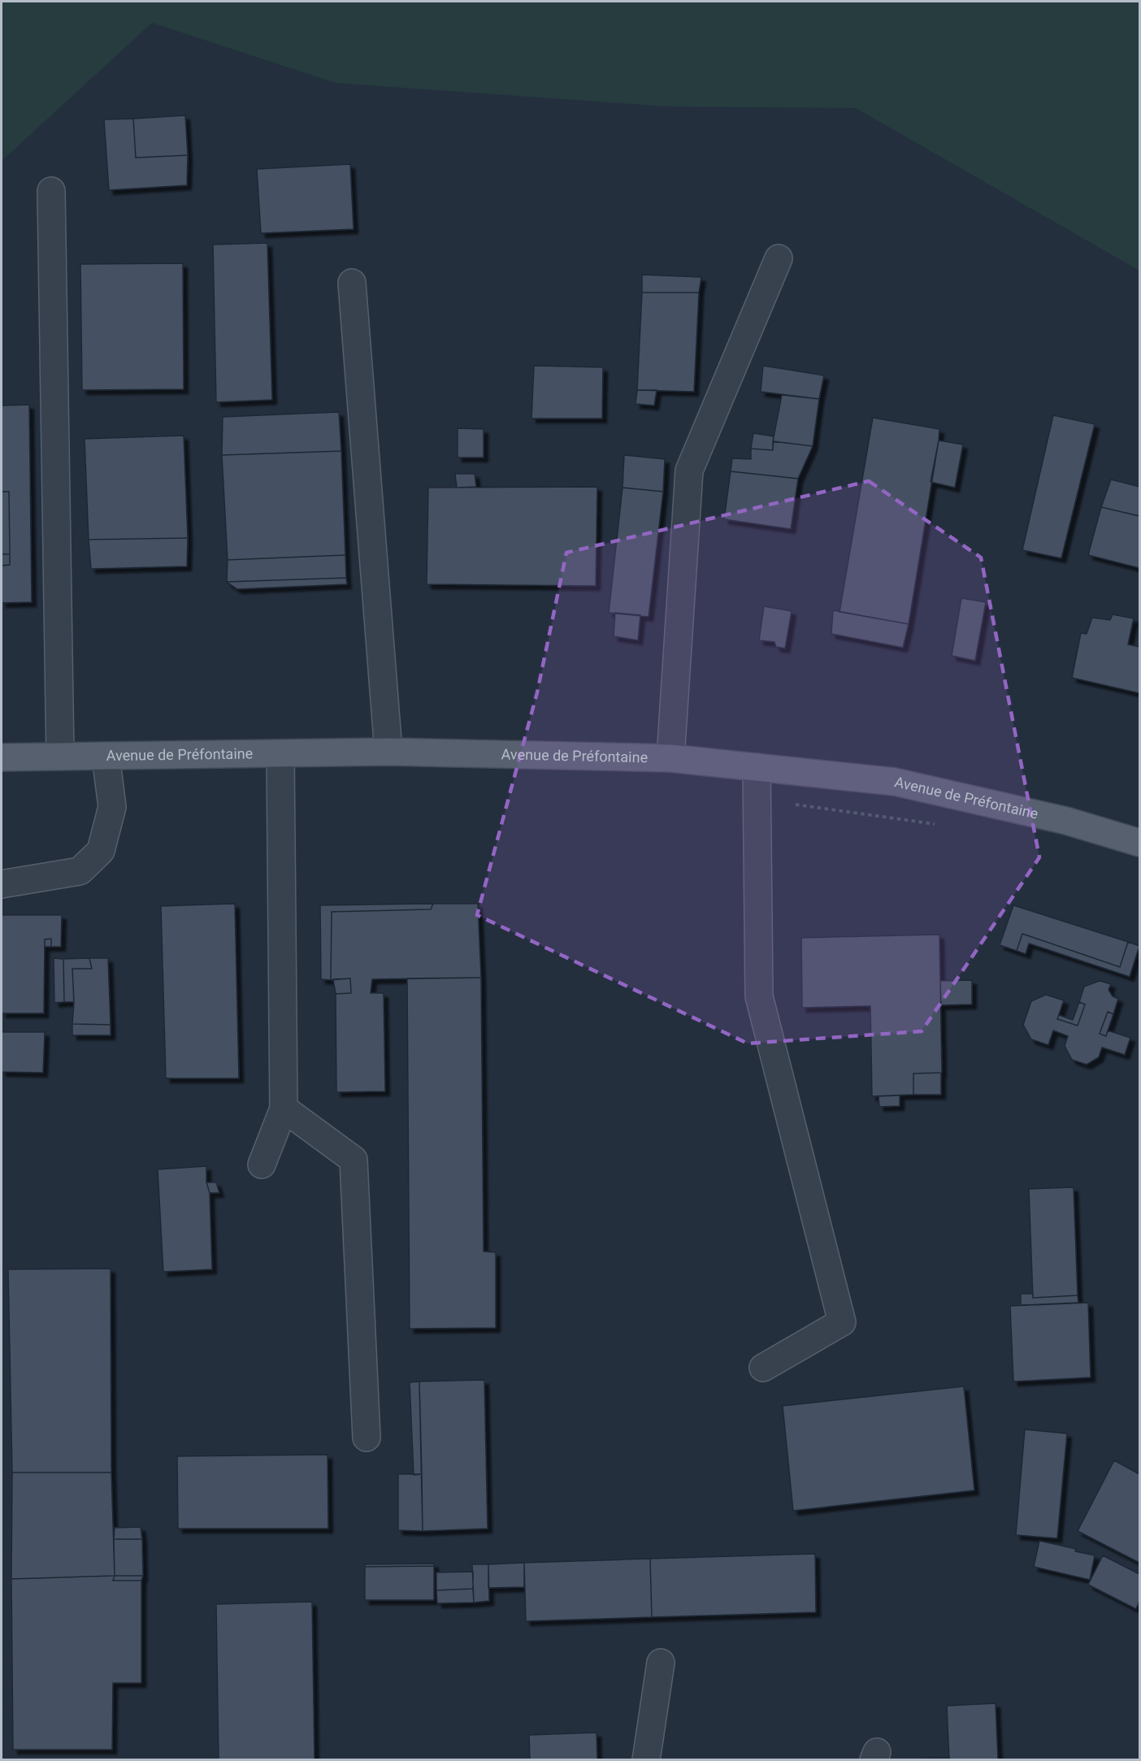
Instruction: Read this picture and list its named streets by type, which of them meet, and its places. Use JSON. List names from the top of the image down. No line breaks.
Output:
{"streets":{"main road":["Avenue de Préfontaine"]}}
